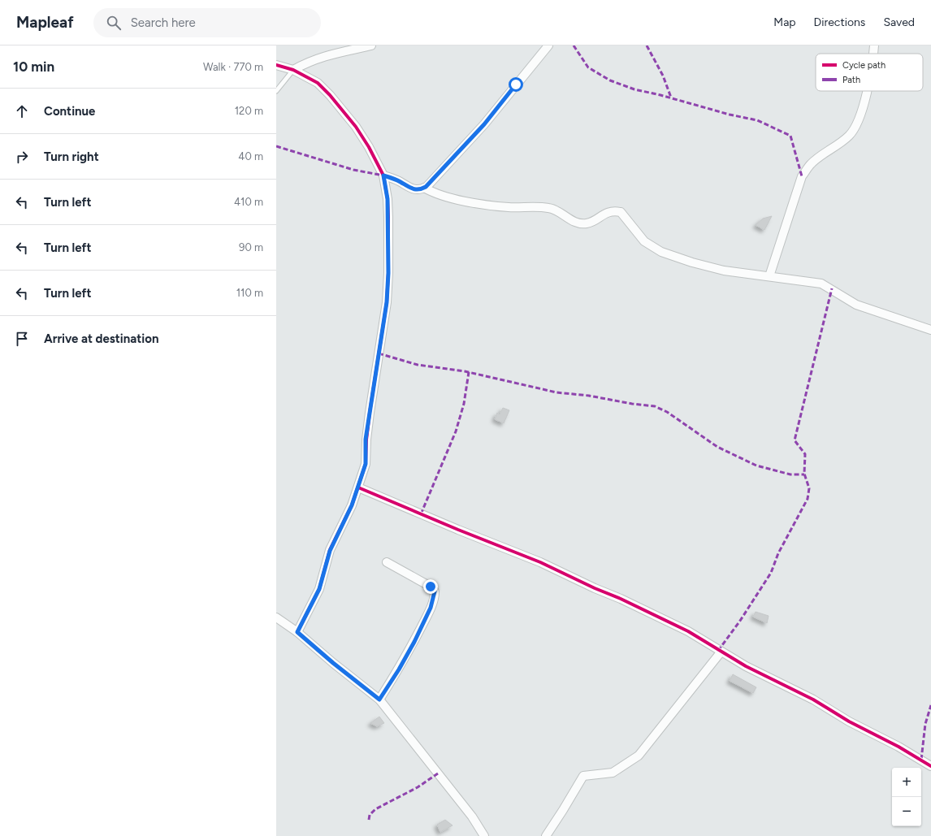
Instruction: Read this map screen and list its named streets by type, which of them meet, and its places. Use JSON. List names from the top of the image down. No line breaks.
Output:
{"legend":["Cycle path","Path"],"page":{"header":"Mapleaf","search":"Search here","nav":["Map","Directions","Saved"],"heading":["10 min","Walk · 770 m"],"list":[["Continue","120 m"],["Turn right","40 m"],["Turn left","410 m"],["Turn left","90 m"],["Turn left","110 m"],"Arrive at destination"],"map_buttons":["+","−"]}}
